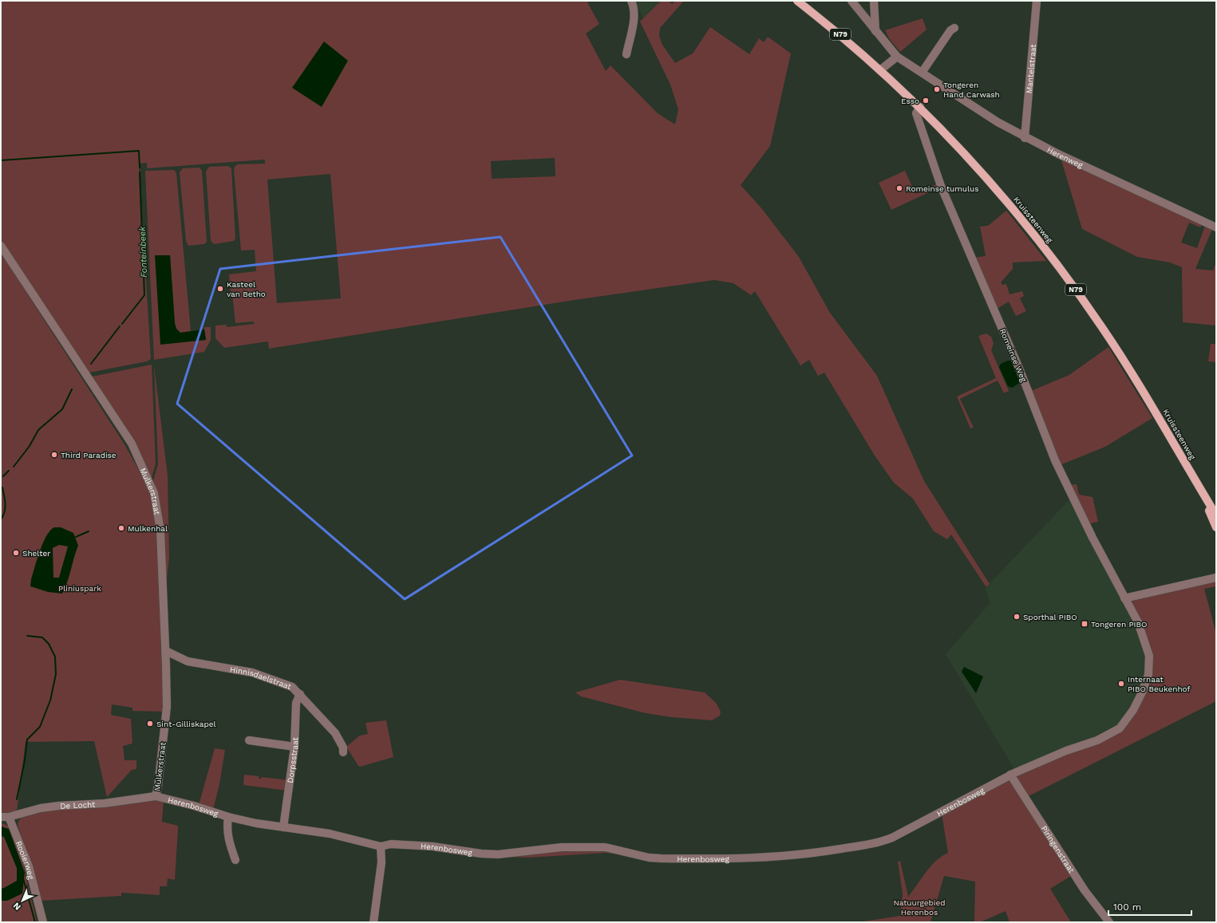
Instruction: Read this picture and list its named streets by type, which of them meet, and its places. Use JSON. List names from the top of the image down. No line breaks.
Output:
{"streets":{"main road":["N79","Kruissteenweg"],"street":["Mantelstraat","Herenweg","Romeinse Weg","Mulkerstraat","Hinnisdaelstraat","Dorpsstraat","Herenbosweg","De Locht","Piringenstraat","Rooierweg"]},"crossings":[["Mantelstraat","Herenweg"],["Kruissteenweg","Romeinse Weg"],["Romeinse Weg","Herenbosweg"],["Mulkerstraat","Hinnisdaelstraat"],["Mulkerstraat","Herenbosweg"],["Mulkerstraat","De Locht"],["Hinnisdaelstraat","Dorpsstraat"],["Dorpsstraat","Herenbosweg"],["Herenbosweg","De Locht"],["Herenbosweg","Piringenstraat"],["De Locht","Rooierweg"]],"water":["Fonteinbeek"],"parks":["Pliniuspark","Natuurgebied Herenbos"],"places":{"other":["Tongeren Hand Carwash","Esso","Romeinse tumulus","Kasteel van Betho","Third Paradise","Mulkenhal","Shelter","Sporthal PIBO","Internaat PIBO Beukenhof","Sint-Gilliskapel"],"transit":["Tongeren PIBO"]},"scale_bar":"100 m","north":"bottom left"}
